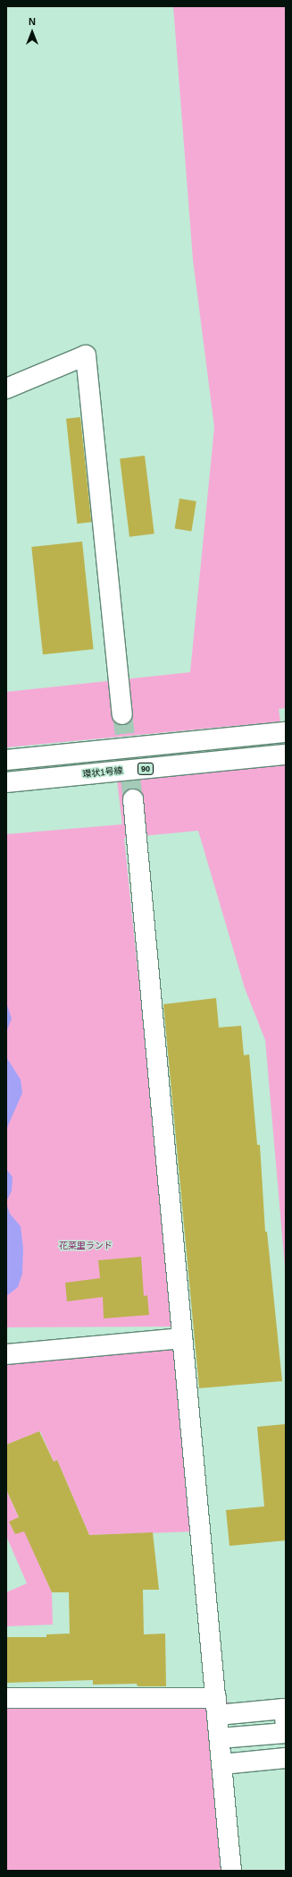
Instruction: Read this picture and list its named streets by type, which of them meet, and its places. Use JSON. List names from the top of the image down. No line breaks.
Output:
{"streets":{"street":["90","環状1号線"]},"parks":["花菜里ランド"],"north":"top"}
